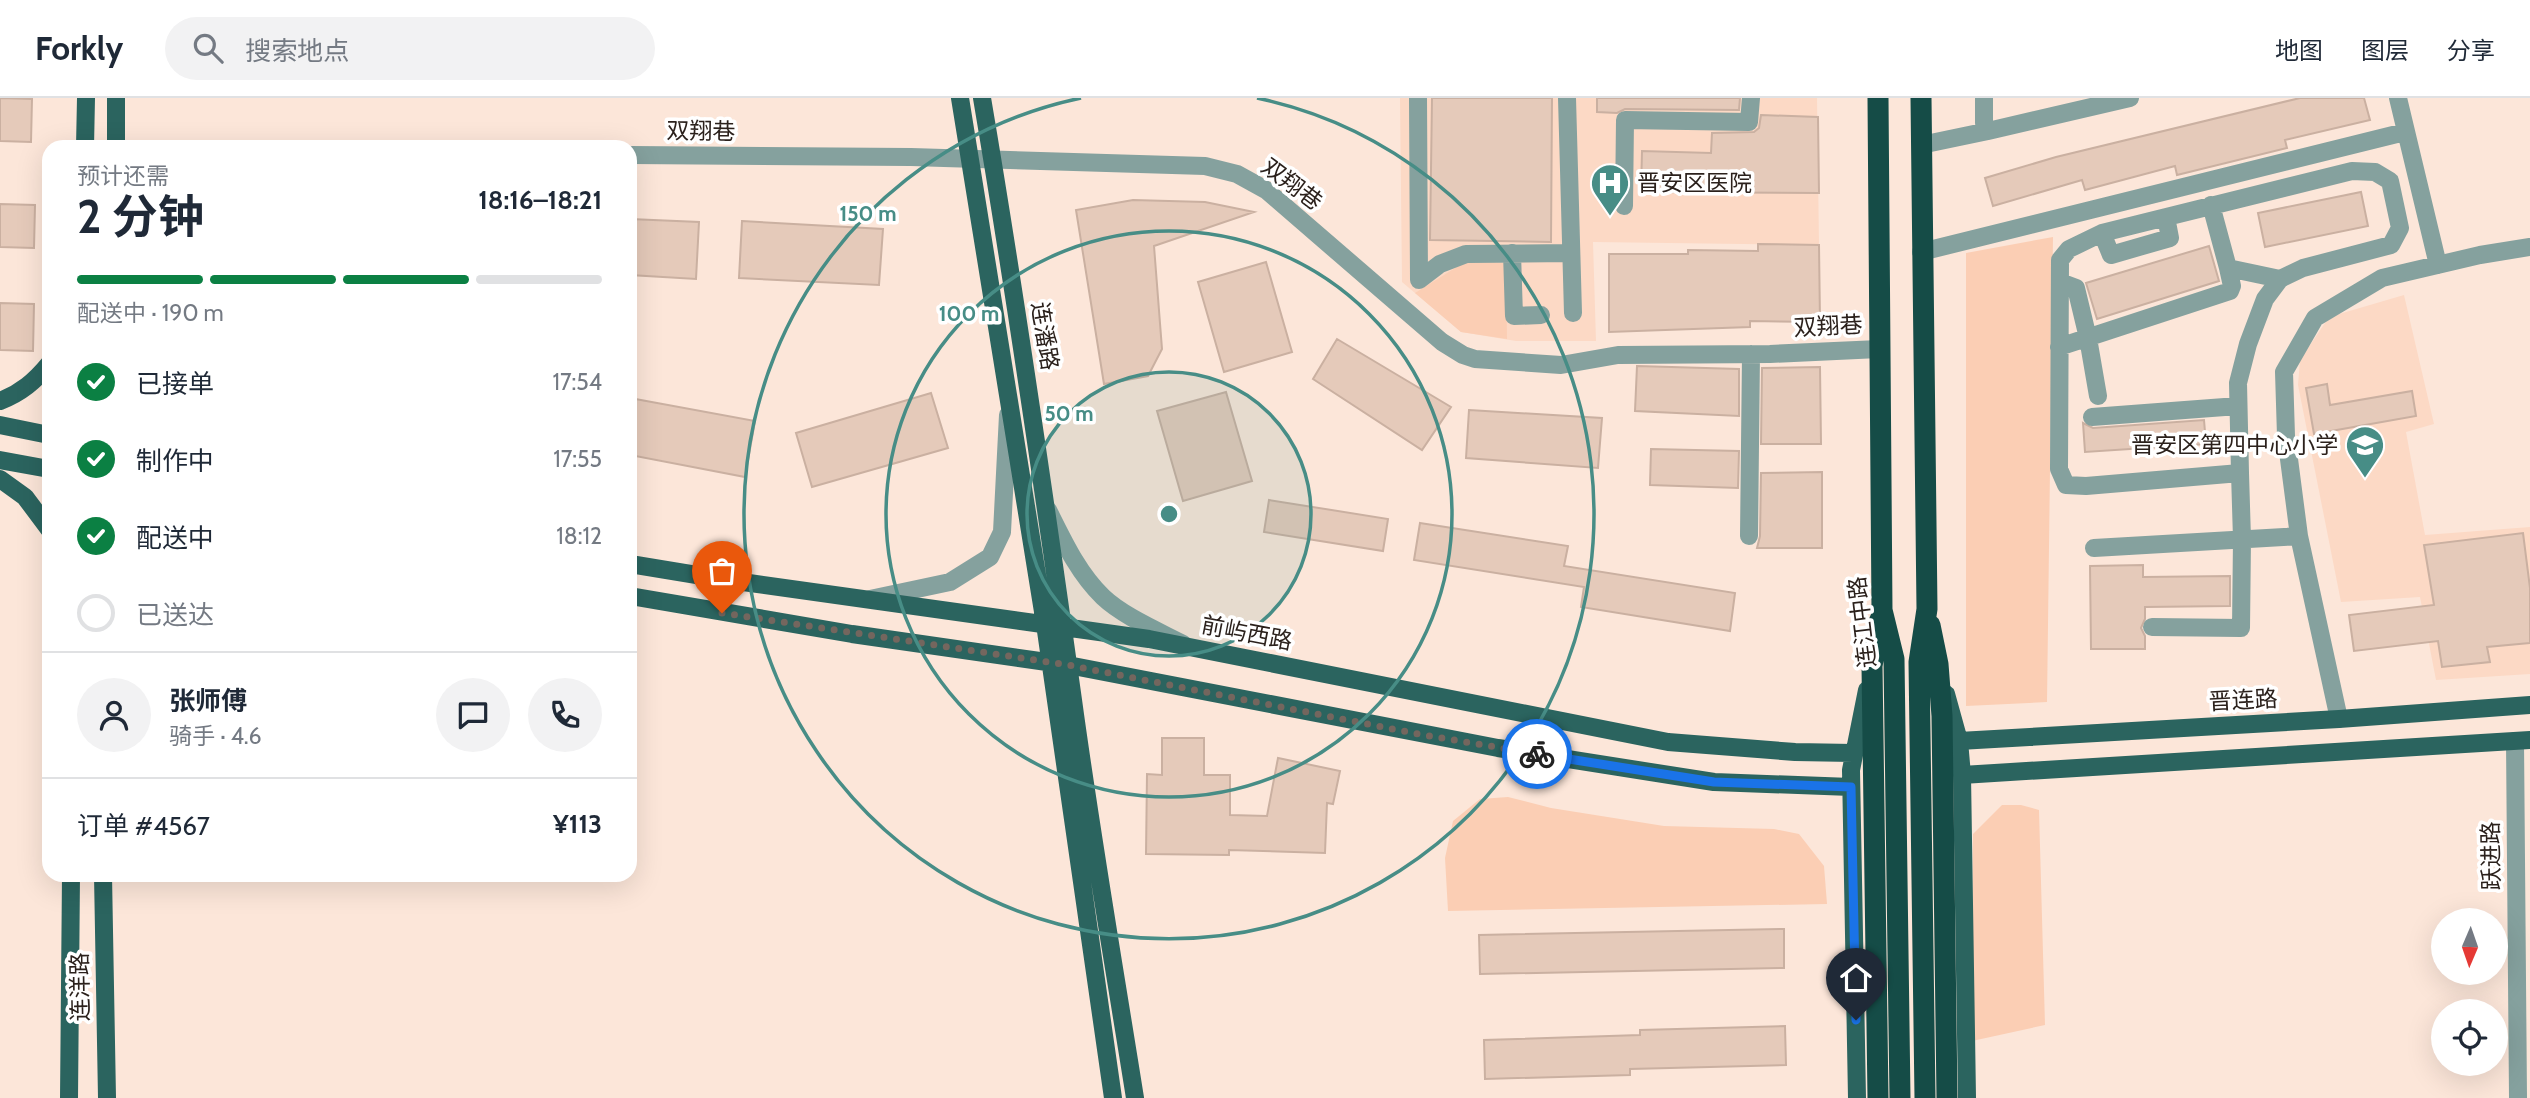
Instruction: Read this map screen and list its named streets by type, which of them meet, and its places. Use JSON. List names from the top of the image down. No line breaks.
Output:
{"streets":{"highway":["连江中路"],"main road":["连潘路","前屿西路","晋连路","连洋路"],"street":["双翔巷","跃进路"]},"crossings":[["双翔巷","连潘路"],["双翔巷","连江中路"],["连潘路","前屿西路"]],"places":{"hospital":["晋安区医院"],"school or university":["晋安区第四中心小学"]},"north":"bottom","page":{"header":"Forkly","search":"搜索地点","nav":["地图","图层","分享"],"heading":["2 分钟","预计还需","18:16–18:21"],"panel":["张师傅","骑手 · 4.6","订单 #4567","¥113"],"bar":"配送中 · 190 m","list":[["已接单","17:54"],["制作中","17:55"],["配送中","18:12"],"已送达"]},"rings":["150 m","100 m","50 m"]}
